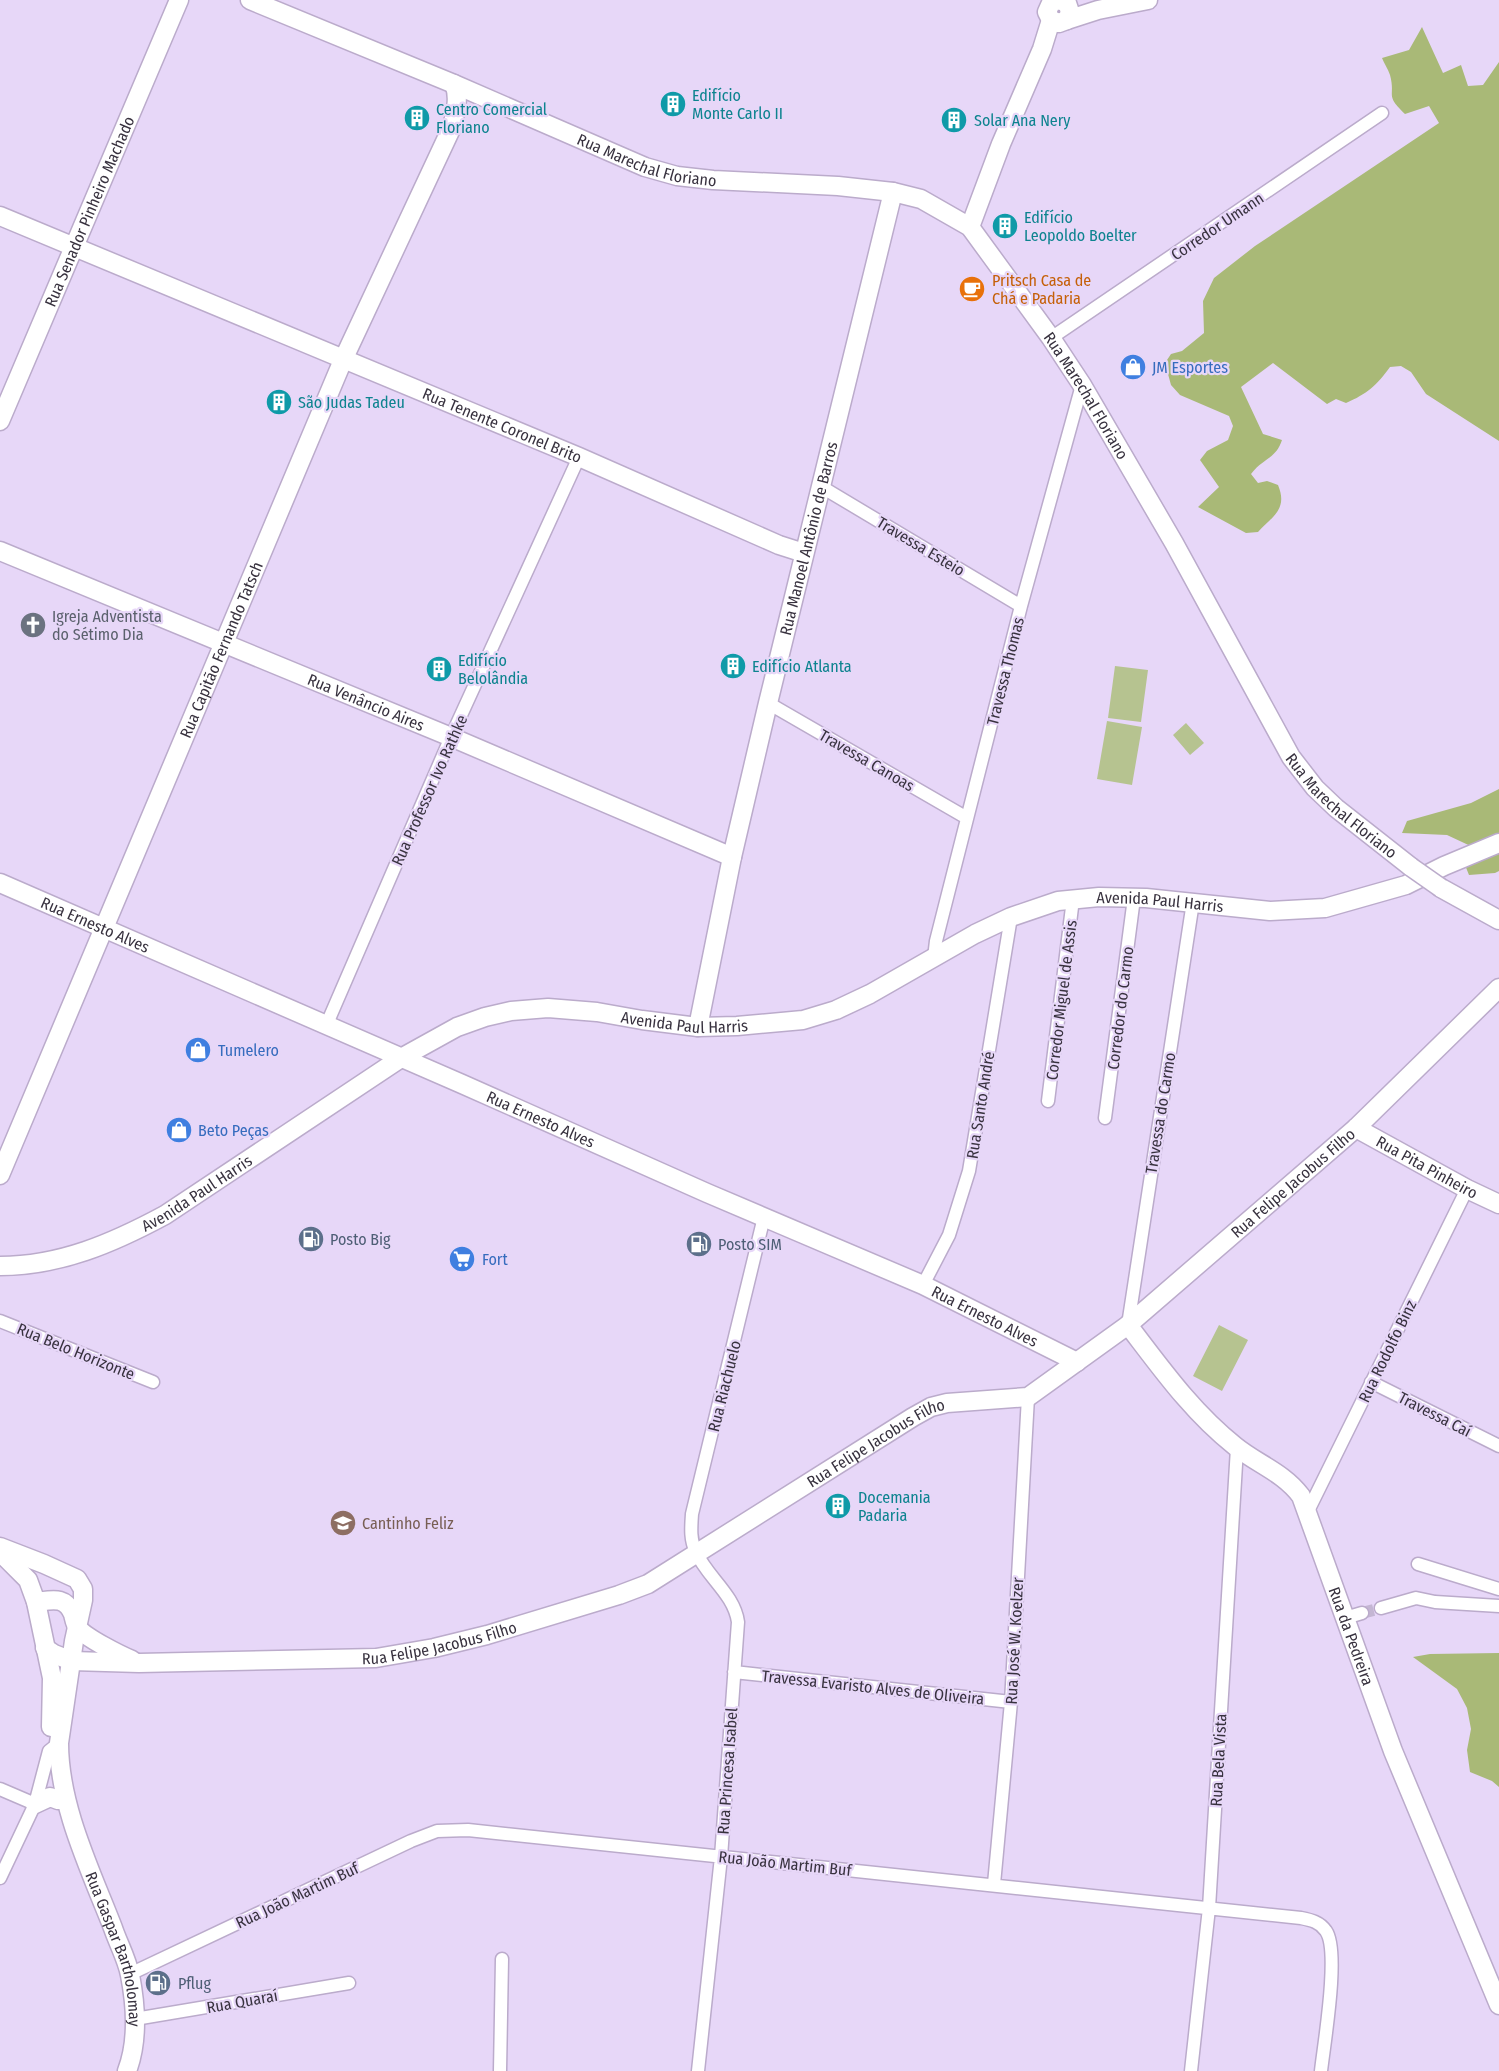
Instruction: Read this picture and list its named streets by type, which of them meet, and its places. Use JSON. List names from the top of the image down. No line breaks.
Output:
{"streets":{"main road":["Rua Marechal Floriano","Rua Senador Pinheiro Machado","Rua Tenente Coronel Brito","Rua Manoel Antônio de Barros","Rua Capitão Fernando Tatsch","Rua Venâncio Aires","Avenida Paul Harris","Rua Ernesto Alves","Rua Pita Pinheiro","Rua Felipe Jacobus Filho","Rua da Pedreira","Rua Gaspar Bartholomay"],"street":["Corredor Umann","Travessa Esteio","Travessa Thomas","Travessa Canoas","Rua Professor Ivo Rathke","Corredor Miguel de Assis","Corredor do Carmo","Rua Santo André","Travessa do Carmo","Rua Belo Horizonte","Rua Rodolfo Binz","Rua Riachuelo","Travessa Caí","Rua José W. Koelzer","Travessa Evaristo Alves de Oliveira","Rua Bela Vista","Rua Princesa Isabel","Rua João Martim Buf","Rua Quaraí"]},"crossings":[["Rua Marechal Floriano","Corredor Umann"],["Rua Marechal Floriano","Rua Manoel Antônio de Barros"],["Rua Marechal Floriano","Rua Capitão Fernando Tatsch"],["Rua Marechal Floriano","Travessa Thomas"],["Rua Senador Pinheiro Machado","Rua Tenente Coronel Brito"],["Rua Tenente Coronel Brito","Rua Manoel Antônio de Barros"],["Rua Tenente Coronel Brito","Rua Capitão Fernando Tatsch"],["Rua Tenente Coronel Brito","Rua Professor Ivo Rathke"],["Rua Manoel Antônio de Barros","Travessa Esteio"],["Rua Manoel Antônio de Barros","Rua Venâncio Aires"],["Rua Manoel Antônio de Barros","Travessa Canoas"],["Rua Manoel Antônio de Barros","Avenida Paul Harris"],["Travessa Esteio","Travessa Thomas"],["Rua Capitão Fernando Tatsch","Rua Venâncio Aires"],["Rua Capitão Fernando Tatsch","Rua Ernesto Alves"],["Travessa Thomas","Travessa Canoas"],["Travessa Thomas","Avenida Paul Harris"],["Rua Venâncio Aires","Rua Professor Ivo Rathke"],["Rua Professor Ivo Rathke","Rua Ernesto Alves"],["Avenida Paul Harris","Rua Ernesto Alves"],["Avenida Paul Harris","Corredor Miguel de Assis"],["Avenida Paul Harris","Corredor do Carmo"],["Avenida Paul Harris","Rua Santo André"],["Avenida Paul Harris","Travessa do Carmo"],["Rua Ernesto Alves","Rua Santo André"],["Rua Ernesto Alves","Rua Felipe Jacobus Filho"],["Rua Ernesto Alves","Rua Riachuelo"],["Travessa do Carmo","Rua Felipe Jacobus Filho"],["Travessa do Carmo","Rua da Pedreira"],["Rua Pita Pinheiro","Rua Felipe Jacobus Filho"],["Rua Pita Pinheiro","Rua Rodolfo Binz"],["Rua Felipe Jacobus Filho","Rua Riachuelo"],["Rua Felipe Jacobus Filho","Rua da Pedreira"],["Rua Felipe Jacobus Filho","Rua José W. Koelzer"],["Rua Felipe Jacobus Filho","Rua Princesa Isabel"],["Rua Rodolfo Binz","Travessa Caí"],["Rua Rodolfo Binz","Rua da Pedreira"],["Rua Riachuelo","Rua Princesa Isabel"],["Rua da Pedreira","Rua Bela Vista"],["Rua José W. Koelzer","Travessa Evaristo Alves de Oliveira"],["Rua José W. Koelzer","Rua João Martim Buf"],["Travessa Evaristo Alves de Oliveira","Rua Princesa Isabel"],["Rua Bela Vista","Rua João Martim Buf"],["Rua Princesa Isabel","Rua João Martim Buf"],["Rua João Martim Buf","Rua Gaspar Bartholomay"],["Rua Gaspar Bartholomay","Rua Quaraí"]],"places":{"building":["Edifício Monte Carlo II","Centro Comercial Floriano","Solar Ana Nery","Edifício Leopoldo Boelter","São Judas Tadeu","Edifício Atlanta","Edifício Belolândia","Docemania Padaria"],"cafe":["Pritsch Casa de Chá e Padaria"],"shop":["JM Esportes","Tumelero","Beto Peças"],"church":["Igreja Adventista do Sétimo Dia"],"fuel station":["Posto Big","Posto SIM","Pflug"],"supermarket":["Fort"],"school or university":["Cantinho Feliz"]}}
